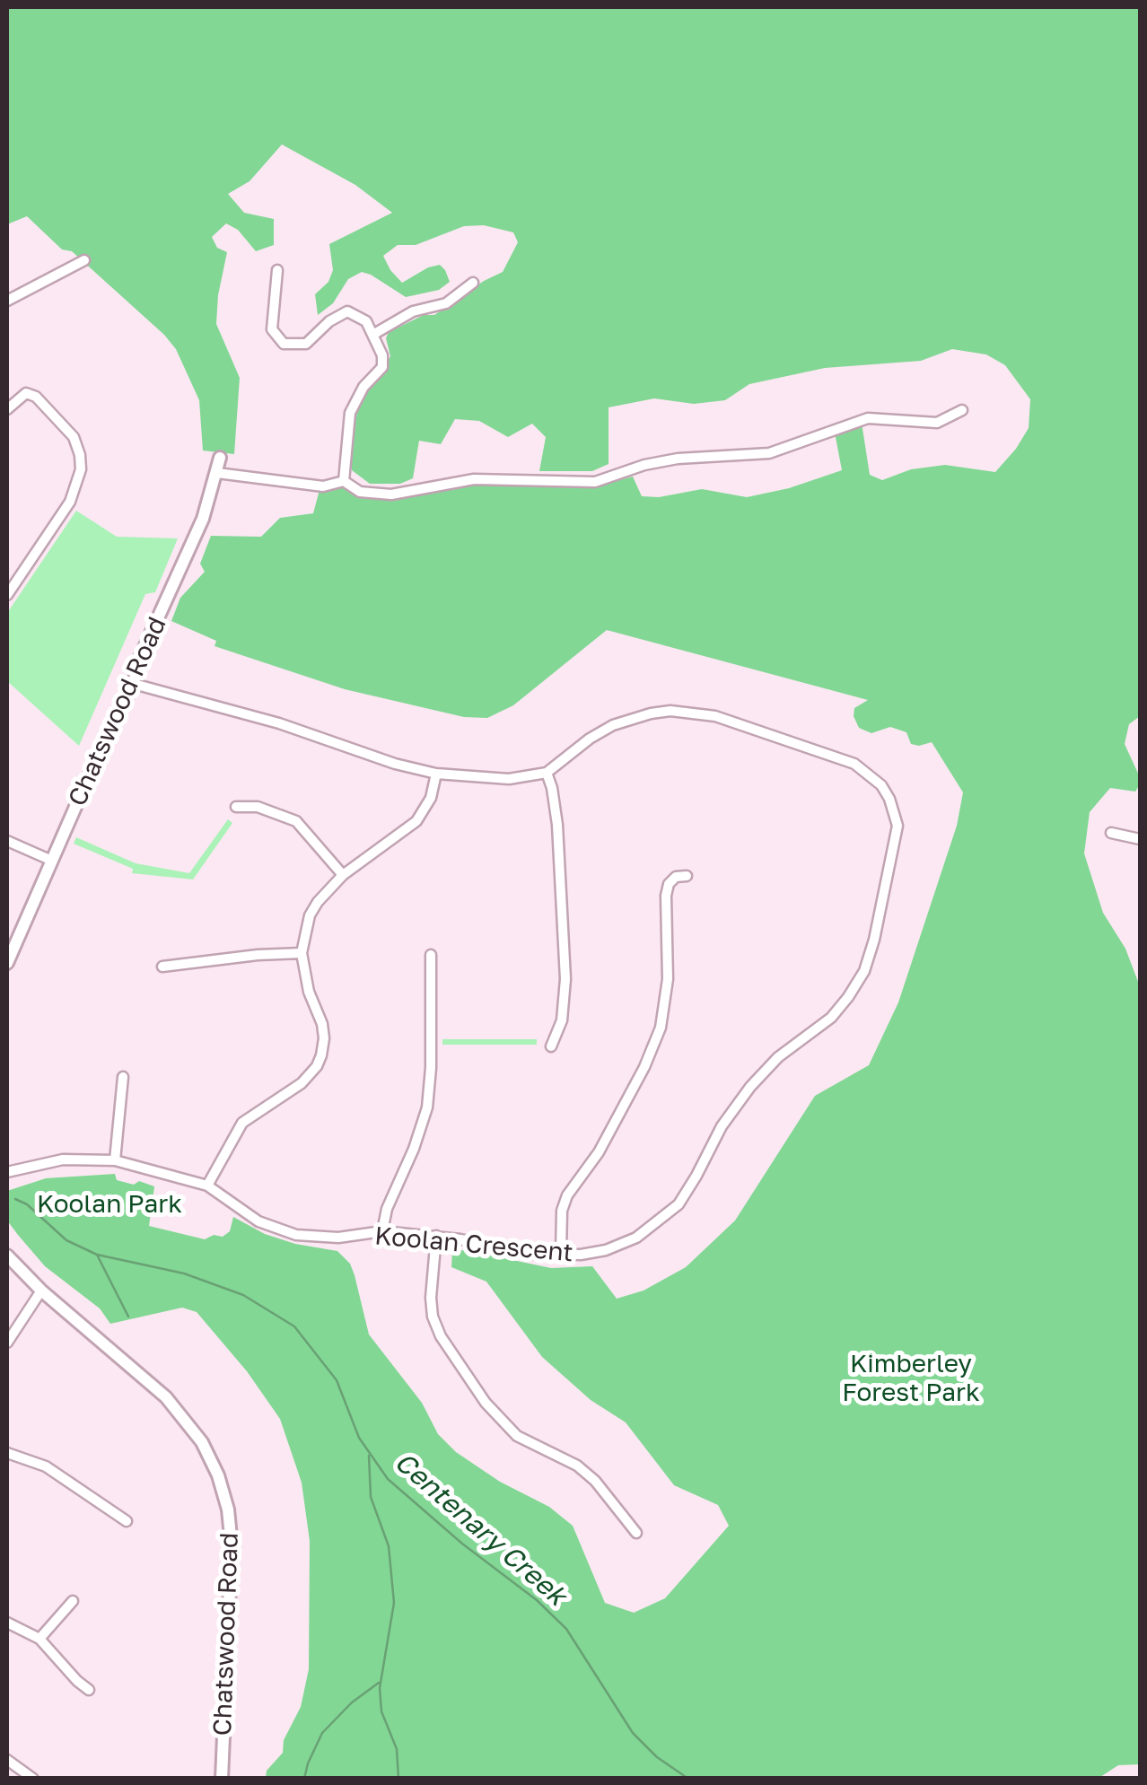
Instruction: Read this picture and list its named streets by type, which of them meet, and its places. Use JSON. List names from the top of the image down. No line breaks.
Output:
{"streets":{"street":["Chatswood Road","Koolan Crescent"]},"water":["Centenary Creek"],"parks":["Koolan Park","Kimberley Forest Park"]}
